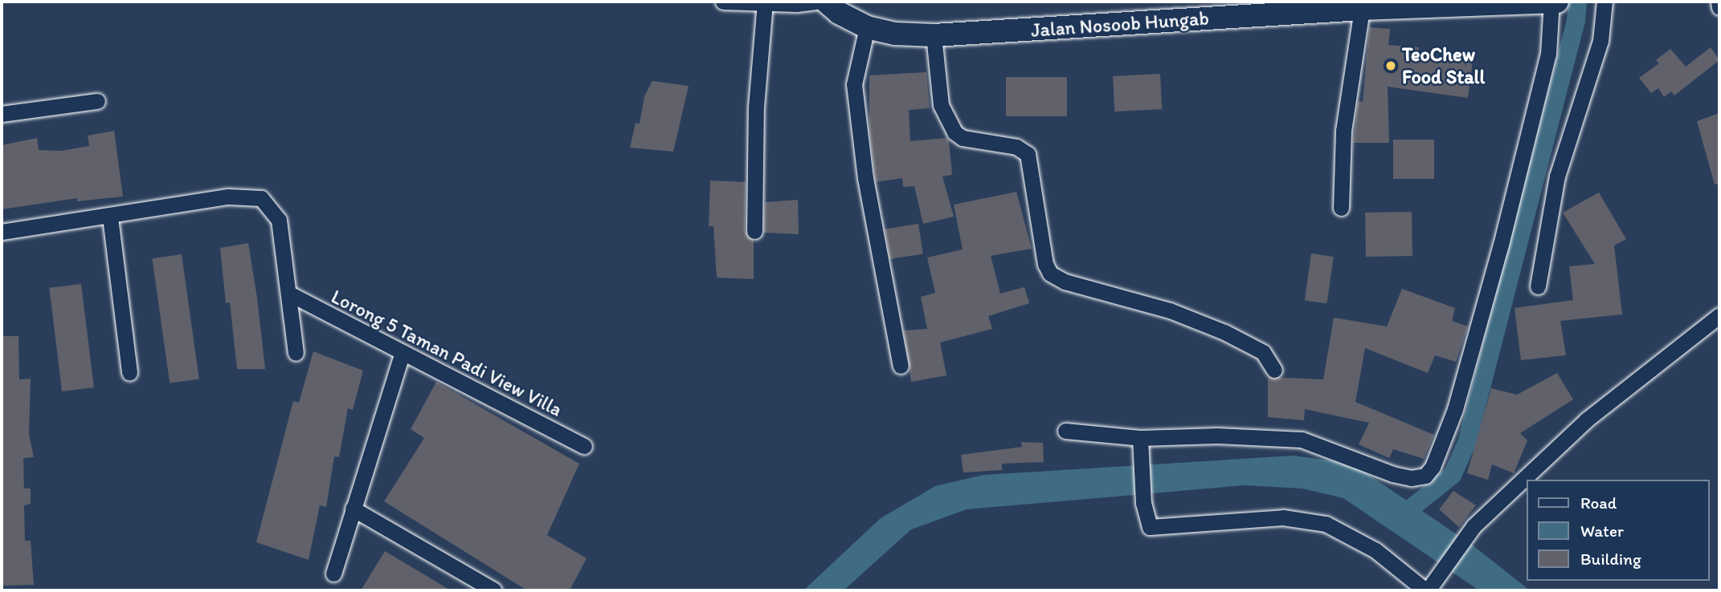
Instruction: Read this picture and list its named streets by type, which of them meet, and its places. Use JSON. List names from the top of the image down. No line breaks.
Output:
{"streets":{"main road":["Jalan Nosoob Hungab"],"street":["Lorong 5 Taman Padi View Villa"]},"places":["TeoChew Food Stall"],"legend":["Road","Water","Building"]}
